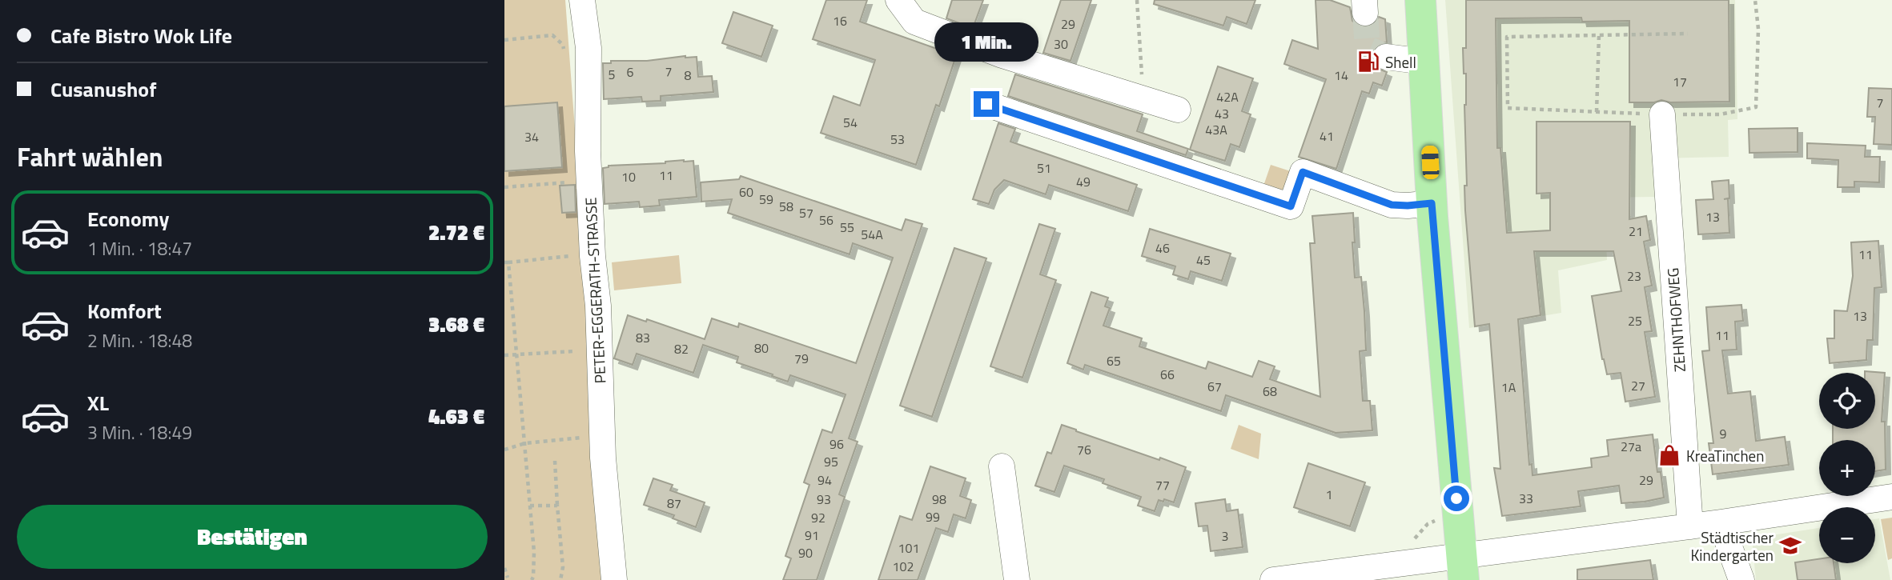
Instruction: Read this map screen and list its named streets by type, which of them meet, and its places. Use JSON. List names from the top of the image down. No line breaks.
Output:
{"streets":{"street":["PETER-EGGERATH-STRASSE","ZEHNTHOFWEG"]},"places":{"fuel station":["Shell"],"shop":["KreaTinchen"],"school or university":["Städtischer Kindergarten"]},"house_numbers":["16","29","30","7","6","5","8","14","17","42A","7","43","54","43A","41","34","53","51","11","10","49","60","59","58","57","13","56","55","21","54A","46","11","45","23","13","25","11","83","80","82","79","65","66","27","67","1A","68","9","96","27a","76","95","94","29","77","1","33","93","98","87","99","92","91","3","101","90","102"],"page":{"banner":["Cafe Bistro Wok Life","Cusanushof"],"bubble":"1 Min.","heading":"Fahrt wählen","list":[{"name":"Economy","note":"1 Min. · 18:47","value":"2.72 €"},{"name":"Komfort","note":"2 Min. · 18:48","value":"3.68 €"},{"name":"XL","note":"3 Min. · 18:49","value":"4.63 €"}],"map_buttons":["+","−"],"buttons":"Bestätigen"}}
